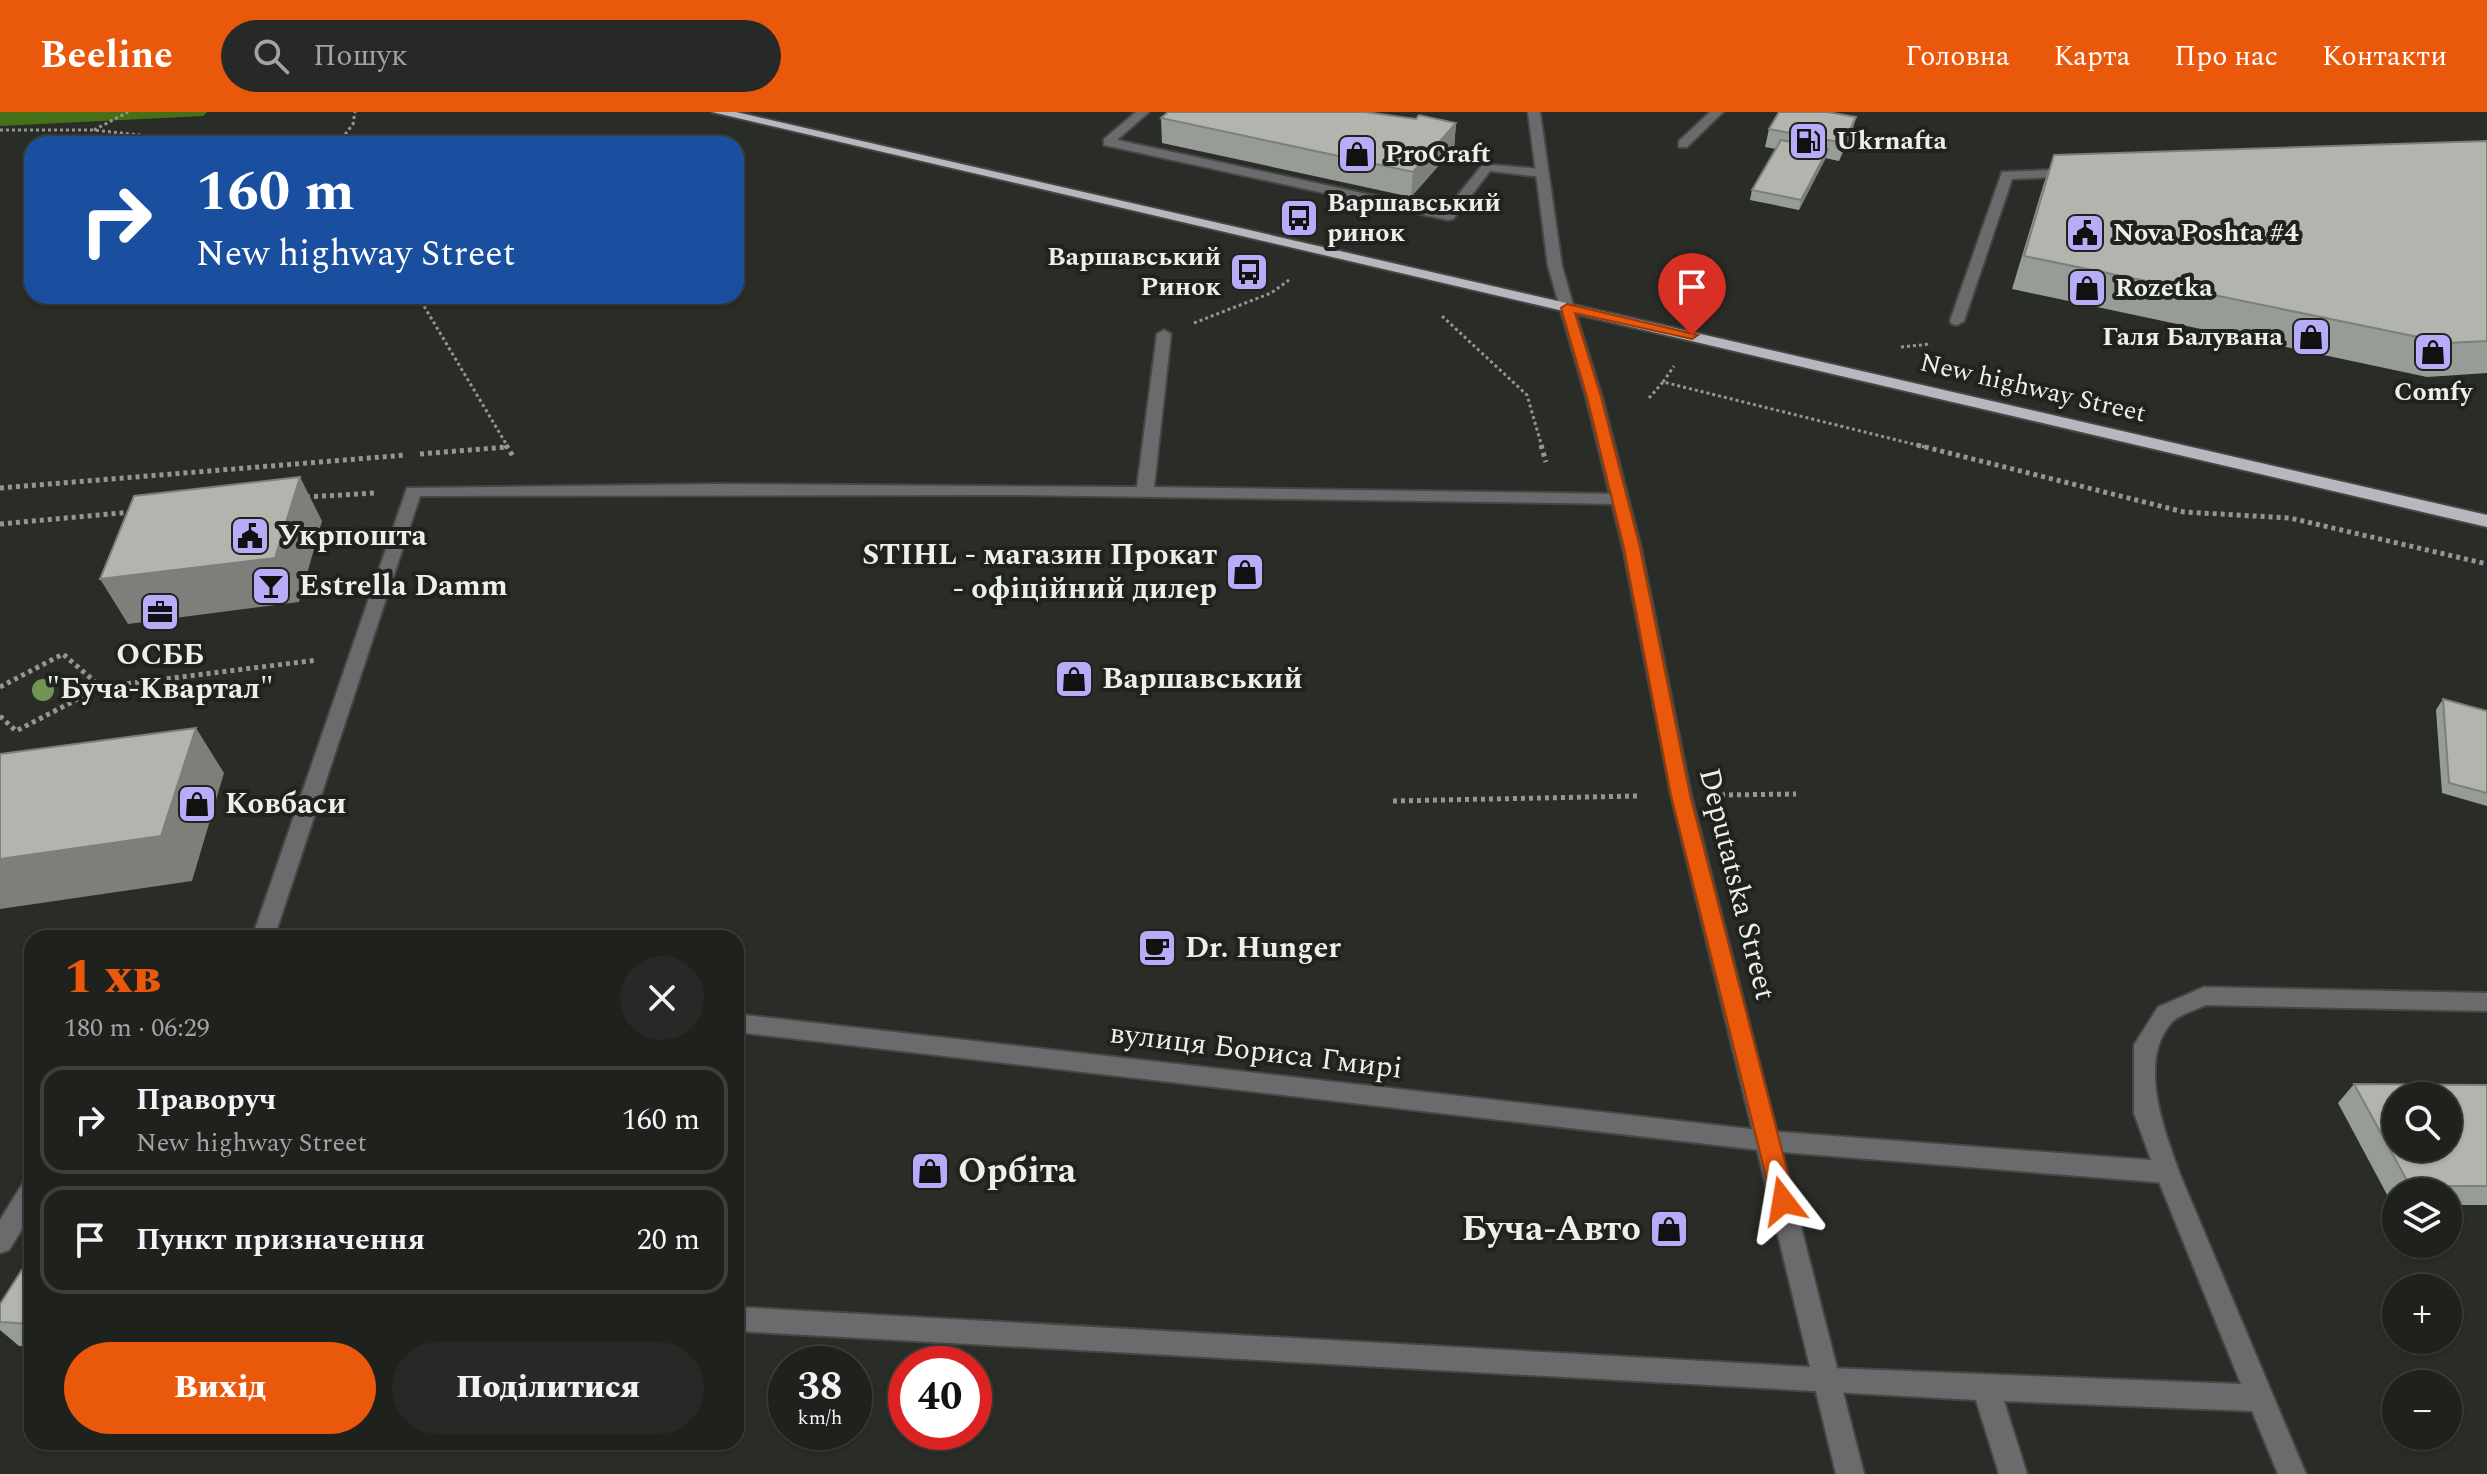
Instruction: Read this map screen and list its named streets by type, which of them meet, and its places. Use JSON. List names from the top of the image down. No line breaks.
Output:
{"streets":{"highway":["New highway Street"],"street":["Deputatska Street","вулиця Бориса Гмирі"]},"crossings":[["New highway Street","Deputatska Street"],["Deputatska Street","вулиця Бориса Гмирі"]],"places":{"fuel station":["Ukrnafta"],"shop":["ProCraft","Rozetka","Галя Балувана","Comfy","STIHL - магазин Прокат - офіційний дилер","Варшавський","Ковбаси","Орбіта","Буча-Авто"],"bus stop":["Варшавський ринок","Варшавський Ринок"],"public building":["Nova Poshta #4","Укрпошта"],"bar":["Estrella Damm"],"office":["ОСББ \"Буча-Квартал\""],"cafe":["Dr. Hunger"]},"page":{"header":"Beeline","search":"Пошук","nav":["Головна","Карта","Про нас","Контакти"],"turn":["160 m","New highway Street"],"heading":["1 хв","180 m · 06:29"],"list":[{"name":"Праворуч","note":"New highway Street","value":"160 m"},{"name":"Пункт призначення","value":"20 m"}],"map_buttons":["+","−"],"buttons":["Вихід","Поділитися"],"speed":"38 km/h","limit":"40"}}
